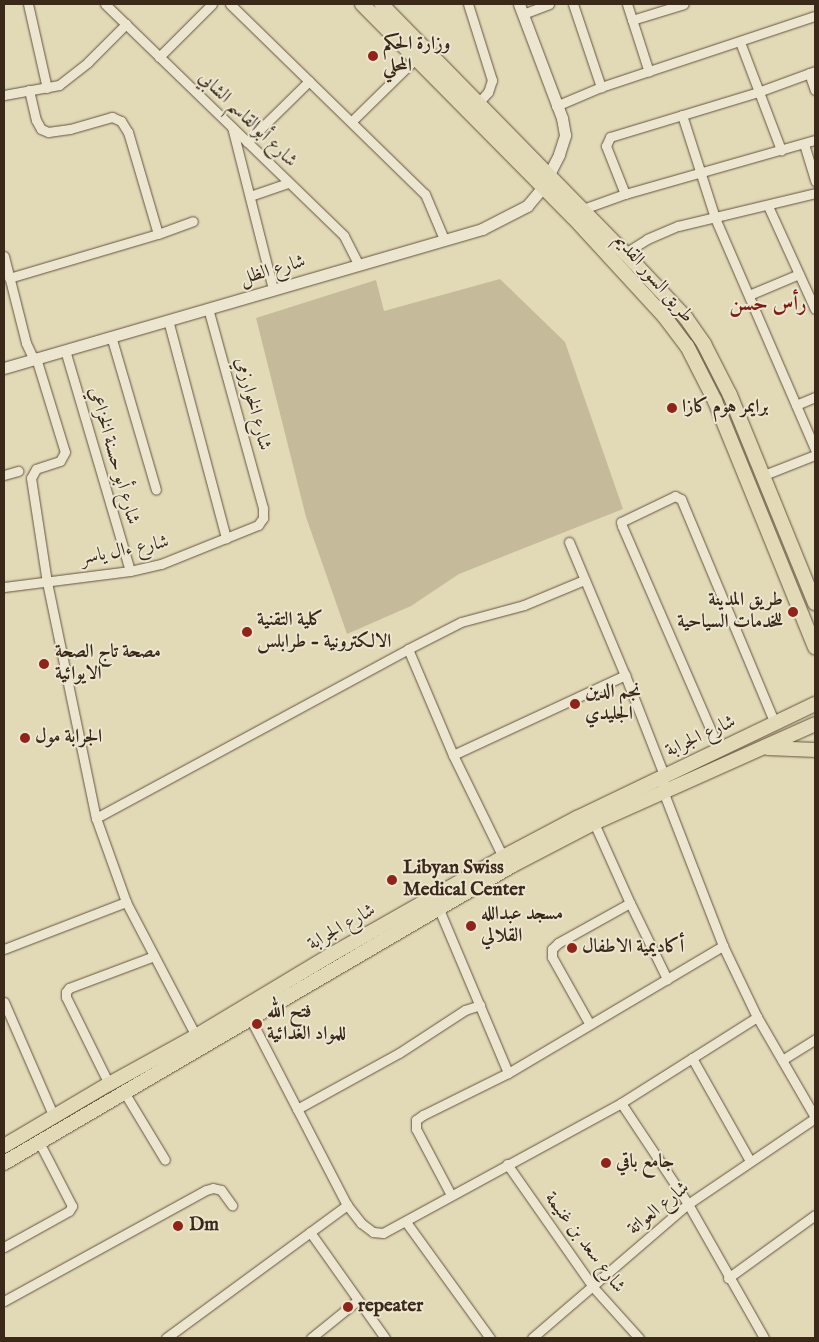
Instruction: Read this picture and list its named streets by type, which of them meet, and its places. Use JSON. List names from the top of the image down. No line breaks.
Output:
{"streets":{"main road":["طريق السور القديم","شارع الجرابة"],"street":["شارع أبوالقاسم الشابي","شارع الظل","شارع الخوارزمي","شارع أبو حسنة الخزاعي","شارع ءال ياسر","شارع العواتة","شارع سعد بن غنيمة"]},"crossings":[["شارع أبوالقاسم الشابي","شارع الظل"],["شارع الظل","طريق السور القديم"],["شارع الظل","شارع الخوارزمي"],["شارع الظل","شارع أبو حسنة الخزاعي"],["شارع الخوارزمي","شارع ءال ياسر"],["شارع أبو حسنة الخزاعي","شارع ءال ياسر"],["شارع العواتة","شارع سعد بن غنيمة"]],"districts":["رأس حسن"],"places":["وزارة الحكم المحلي","برايمر هوم كازا","طريق المدينة للخدمات السياحية","كلية التقنية الالكترونية - طرابلس","مصحة تاج الصحة الايوائية","نجم الدين الجليدي","الجرابة مول","Libyan Swiss Medical Center","مسجد عبدالله القلالي","أكاديمية الاطفال","فتح الله للمواد الغدائية","جامع باقي","Dm","repeater"]}
